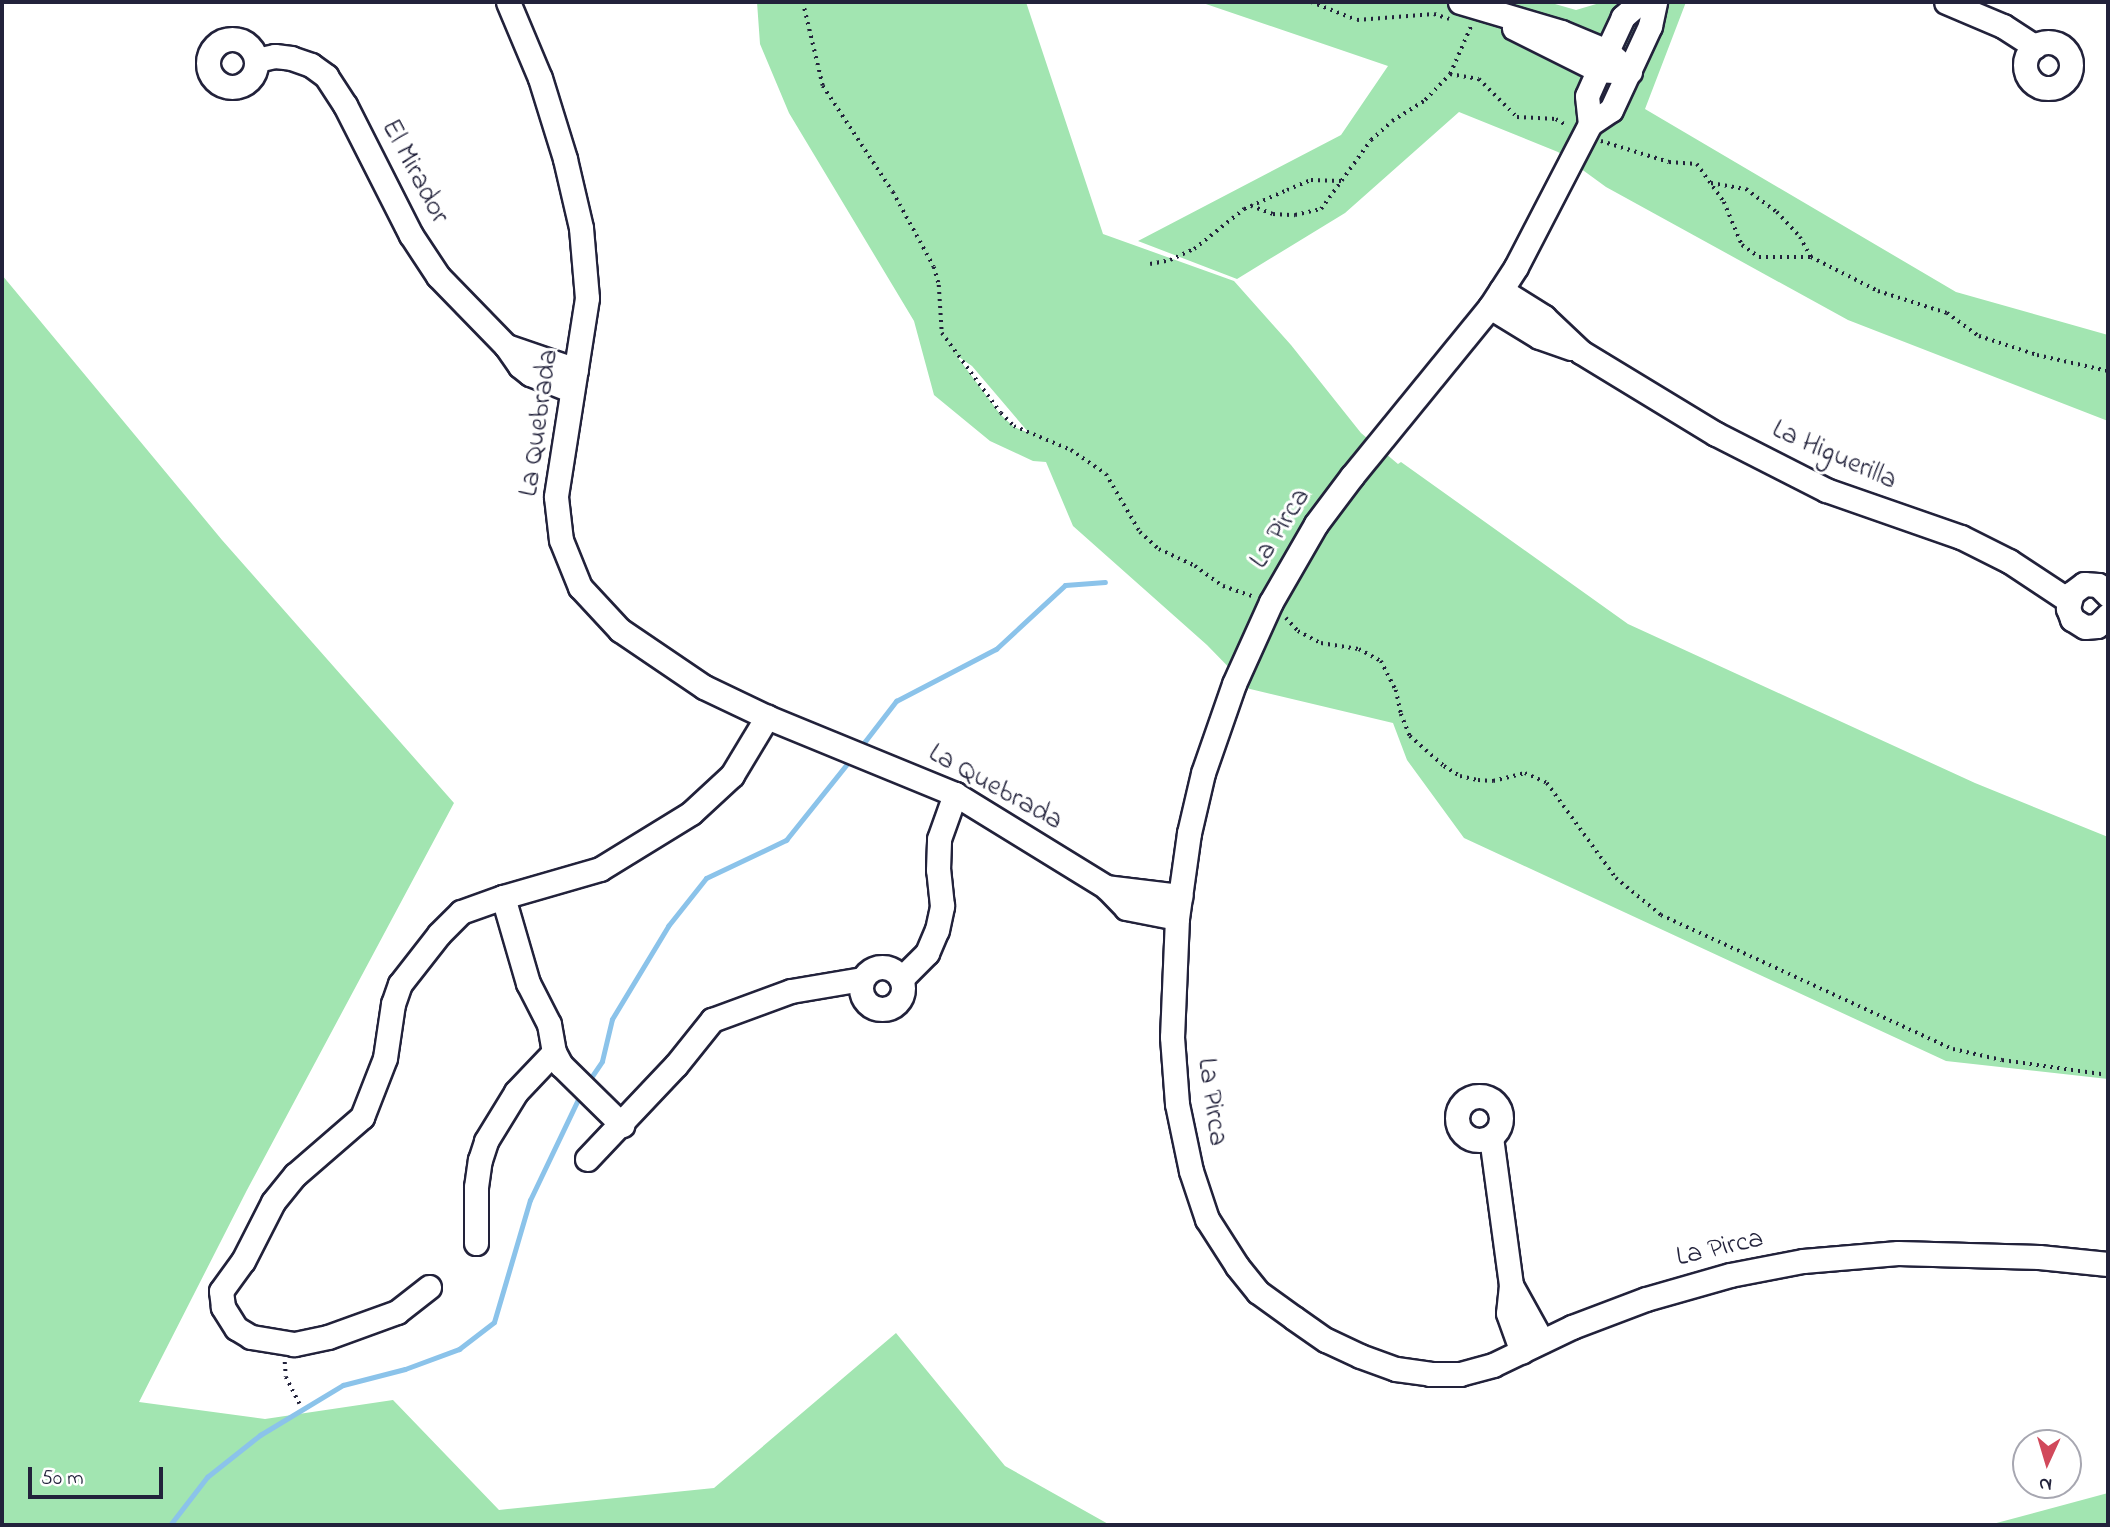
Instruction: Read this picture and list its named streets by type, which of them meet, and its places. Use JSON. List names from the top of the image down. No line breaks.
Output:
{"streets":{"street":["El Mirador","La Quebrada","La Higuerilla","La Pirca"]},"crossings":[["El Mirador","La Quebrada"],["La Quebrada","La Pirca"],["La Higuerilla","La Pirca"]],"scale_bar":"50 m","north":"bottom"}
